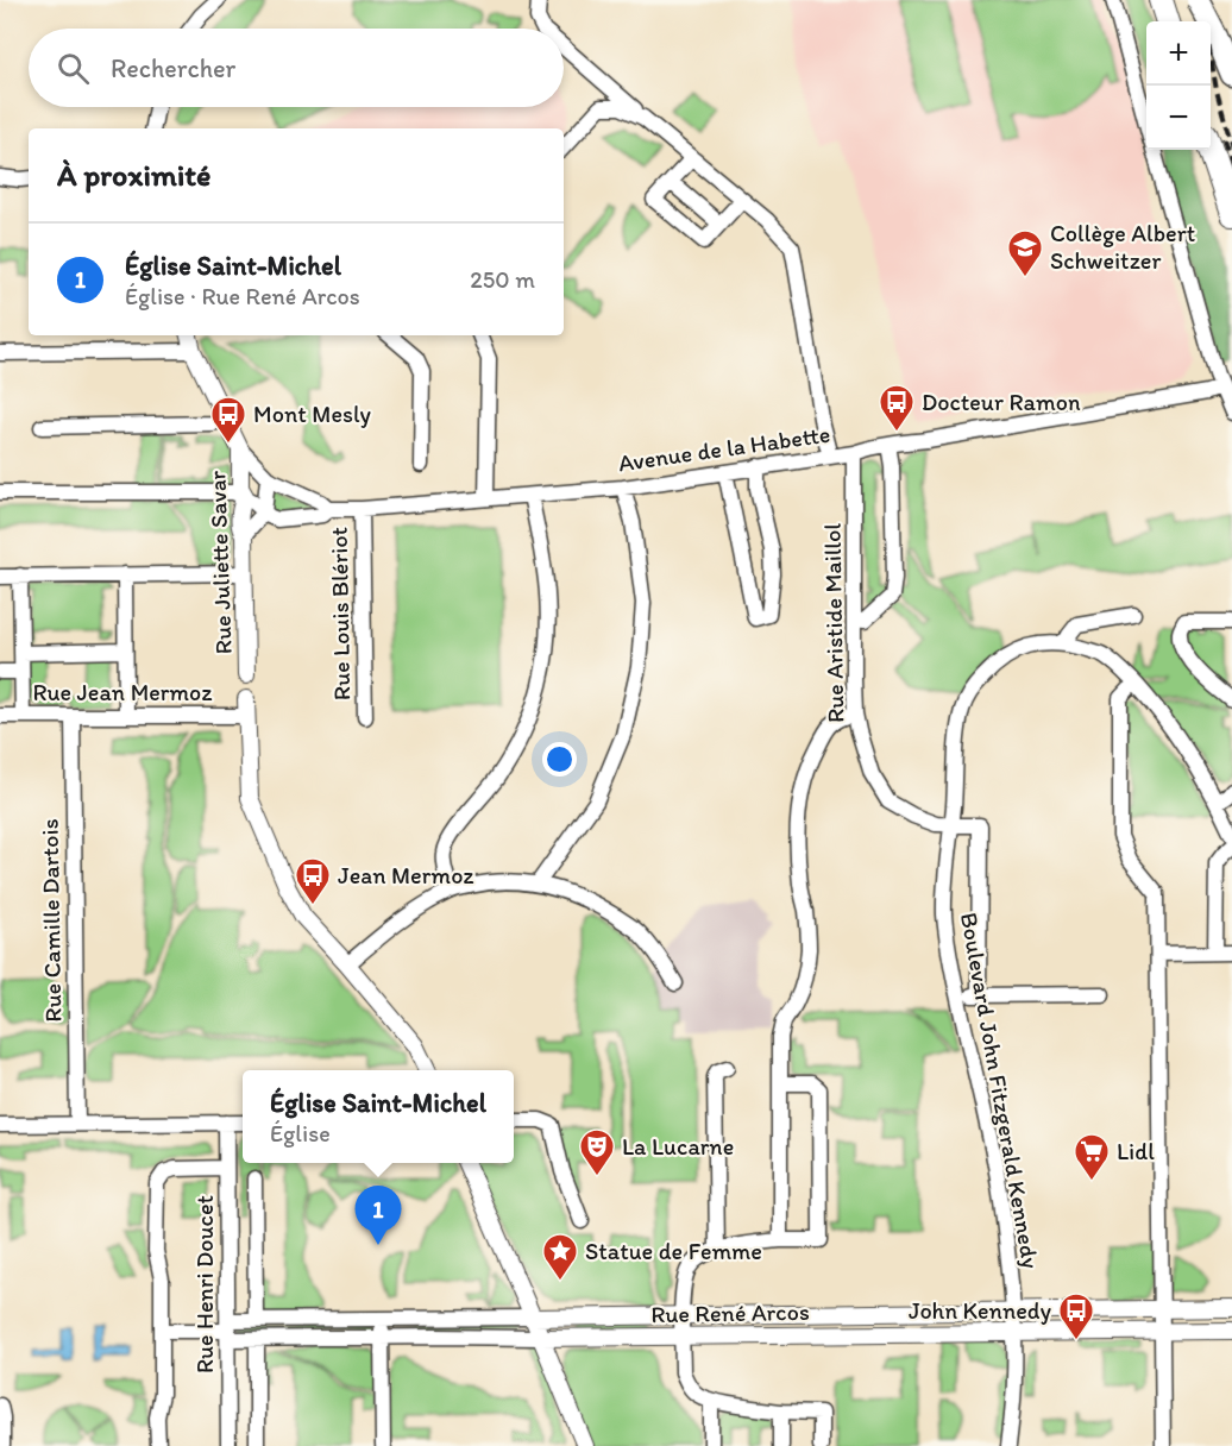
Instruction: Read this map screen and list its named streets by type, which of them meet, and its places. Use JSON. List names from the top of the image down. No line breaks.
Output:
{"streets":{"street":["Avenue de la Habette","Rue Juliette Savar","Rue Louis Blériot","Rue Aristide Maillol","Rue Jean Mermoz","Rue Camille Dartois","Boulevard John Fitzgerald Kennedy","Rue Henri Doucet","Rue René Arcos"]},"crossings":[["Avenue de la Habette","Rue Louis Blériot"],["Avenue de la Habette","Rue Aristide Maillol"],["Rue Aristide Maillol","Boulevard John Fitzgerald Kennedy"],["Rue Jean Mermoz","Rue Camille Dartois"],["Boulevard John Fitzgerald Kennedy","Rue René Arcos"],["Rue Henri Doucet","Rue René Arcos"]],"places":{"school or university":["Collège Albert Schweitzer"],"bus stop":["Docteur Ramon","Mont Mesly","Jean Mermoz","John Kennedy"],"theatre":["La Lucarne"],"supermarket":["Lidl"],"place":["Statue de Femme"]},"page":{"map_buttons":["+","−"],"search":"Rechercher","heading":"À proximité","list":[{"mark":"1","name":"Église Saint-Michel","note":"Église · Rue René Arcos","value":"250 m"}],"popup":["Église Saint-Michel","Église"],"pins":"1"}}
